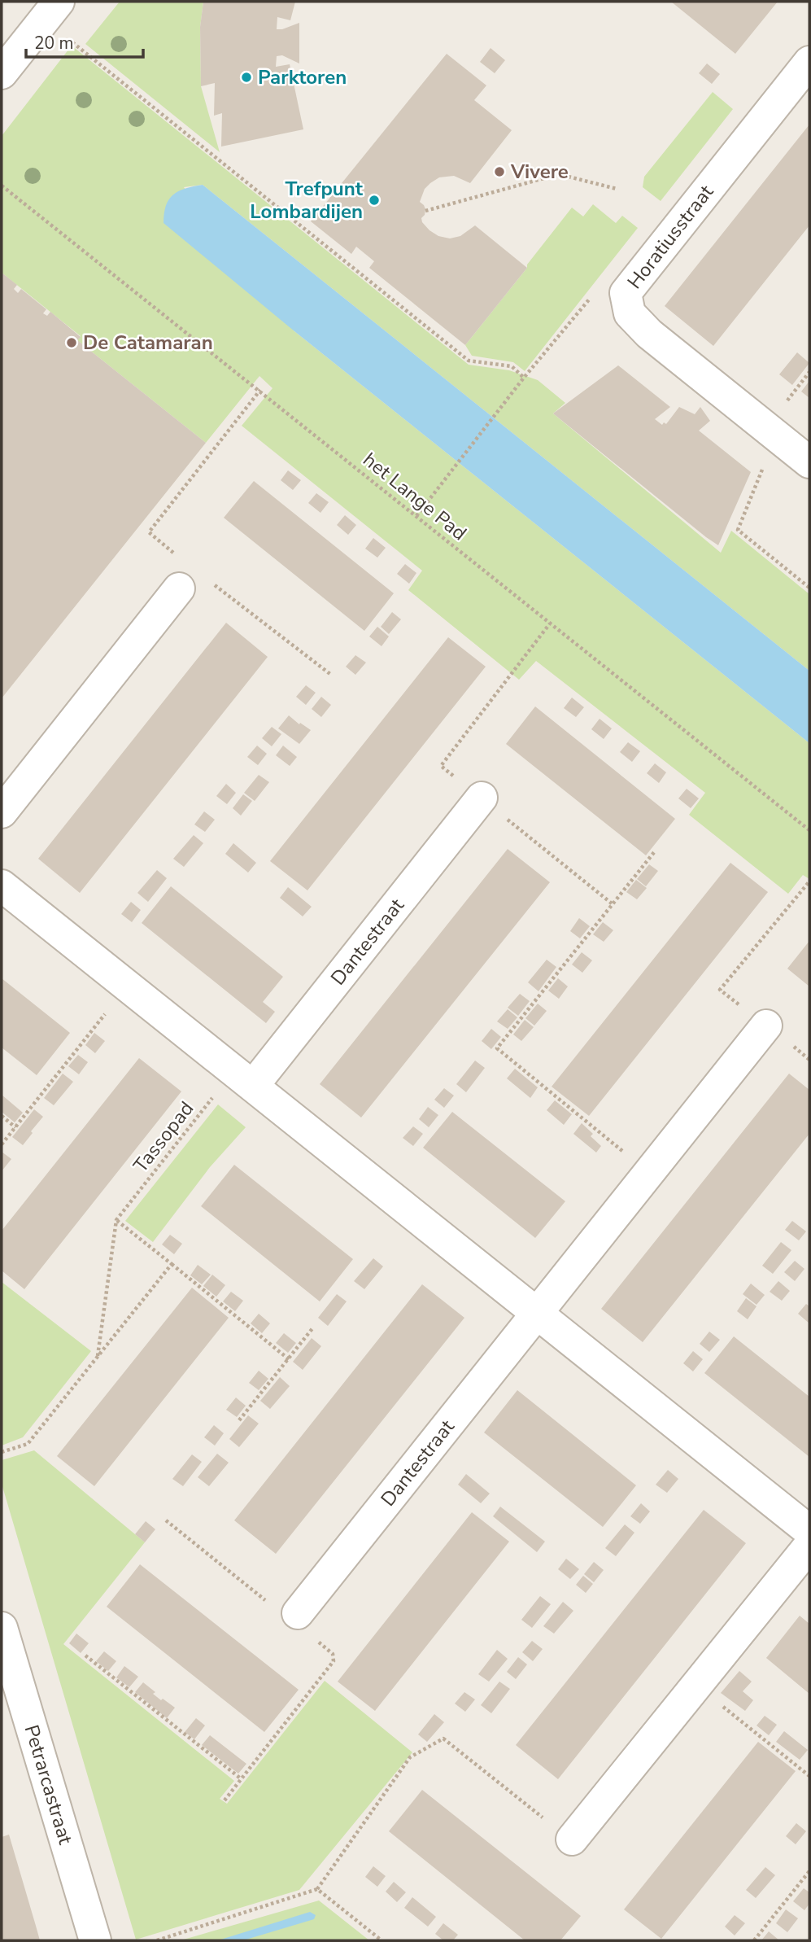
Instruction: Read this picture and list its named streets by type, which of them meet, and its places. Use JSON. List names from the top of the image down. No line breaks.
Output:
{"streets":{"street":["Horatiusstraat","Dantestraat","Petrarcastraat"],"path":["het Lange Pad","Tassopad"]},"crossings":[["Dantestraat","Tassopad"]],"places":["Parktoren","Vivere","Trefpunt Lombardijen","De Catamaran"],"scale_bar":"20 m"}
